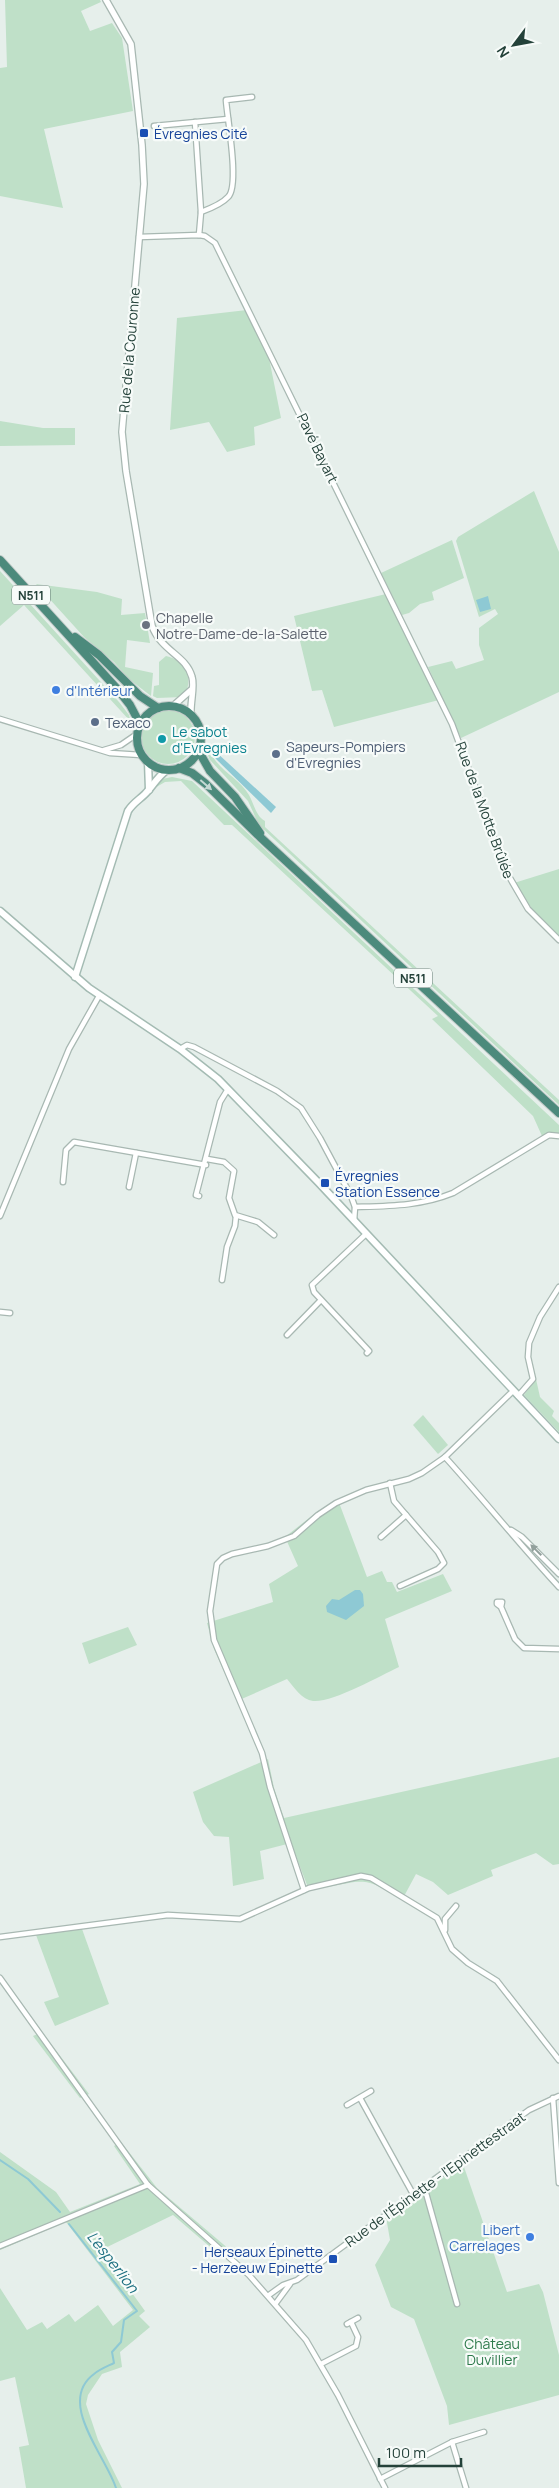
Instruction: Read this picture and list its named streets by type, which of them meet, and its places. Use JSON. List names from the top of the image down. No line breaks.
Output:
{"streets":{"highway":["N511"],"street":["Rue de la Couronne","Pavé Bayart","Rue de la Motte Brûlée","Rue de l'Épinette - l'Epinettestraat"]},"crossings":[["Rue de la Couronne","N511"],["Pavé Bayart","Rue de la Motte Brûlée"]],"water":["L'esperlion"],"parks":["Château Duvillier"],"places":{"transit":["Évregnies Cité","Évregnies Station Essence","Herseaux Épinette - Herzeeuw Epinette"],"other":["Chapelle Notre-Dame-de-la-Salette","d'Intérieur","Texaco","Le sabot d'Evregnies","Sapeurs-Pompiers d'Evregnies","Libert Carrelages"]},"scale_bar":"100 m","north":"bottom left"}
